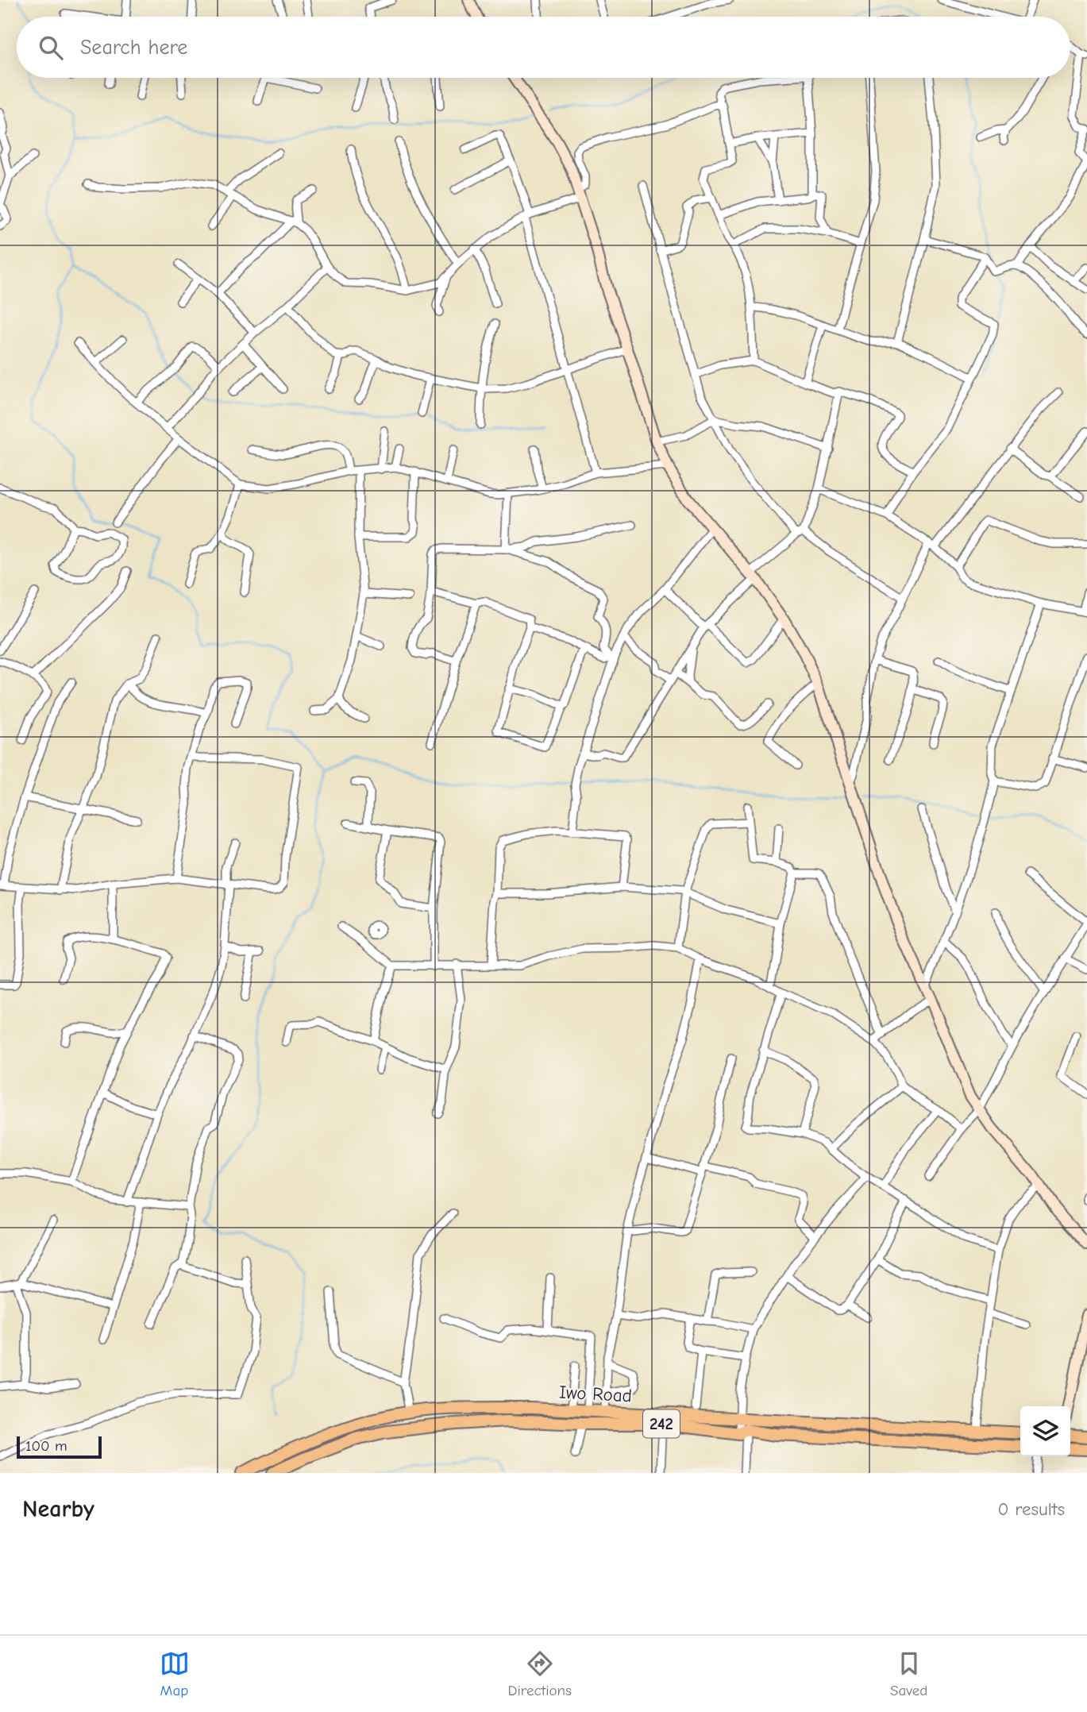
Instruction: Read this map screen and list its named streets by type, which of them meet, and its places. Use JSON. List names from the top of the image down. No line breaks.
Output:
{"streets":{"main road":["Iwo Road","242"]},"scale_bar":"100 m","page":{"search":"Search here","scale":"100 m","heading":["Nearby","0 results"],"nav":["Map","Directions","Saved"]}}
